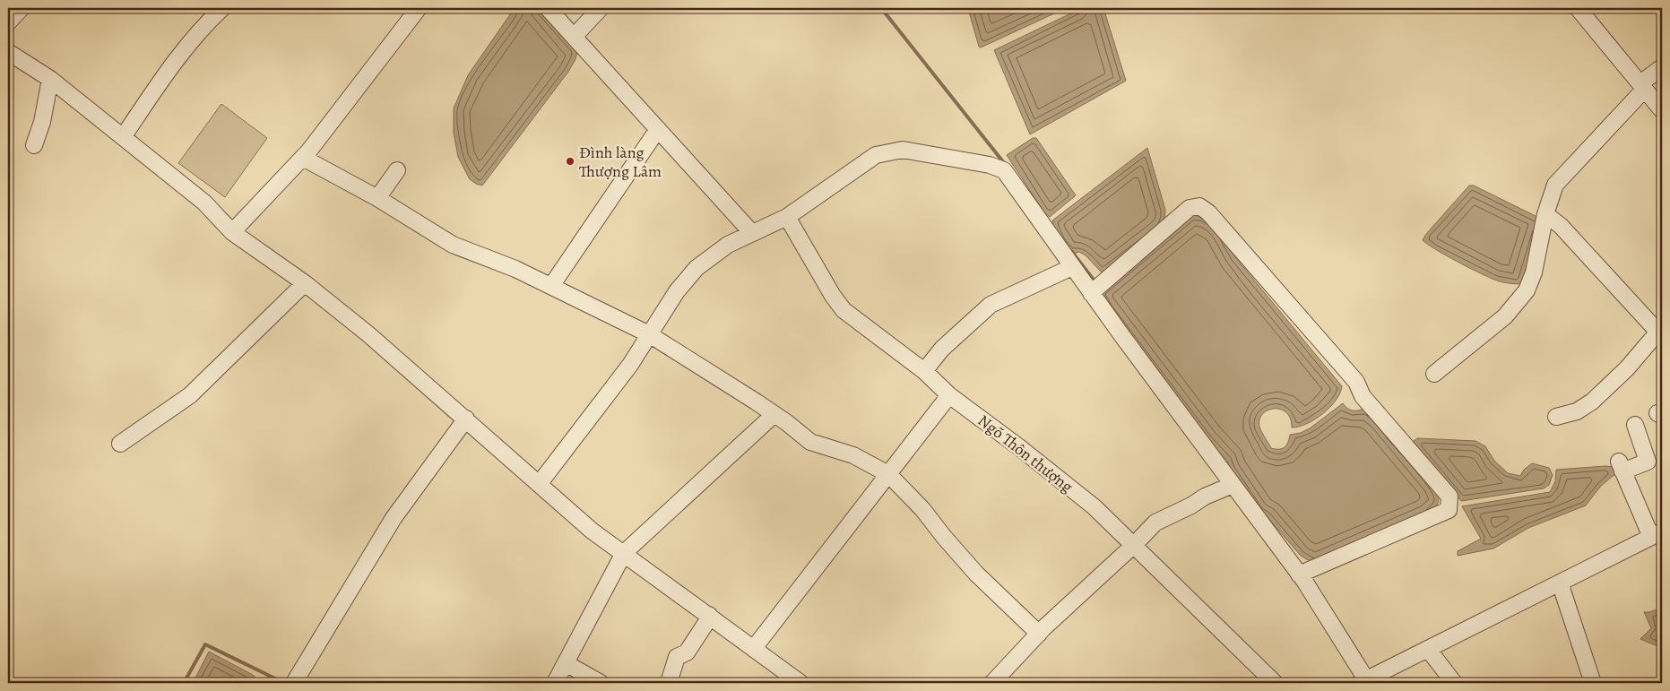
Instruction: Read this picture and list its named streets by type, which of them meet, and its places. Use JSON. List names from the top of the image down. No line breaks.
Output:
{"streets":{"street":["Ngõ Thôn thượng"]},"places":["Đình làng Thượng Lâm"]}
